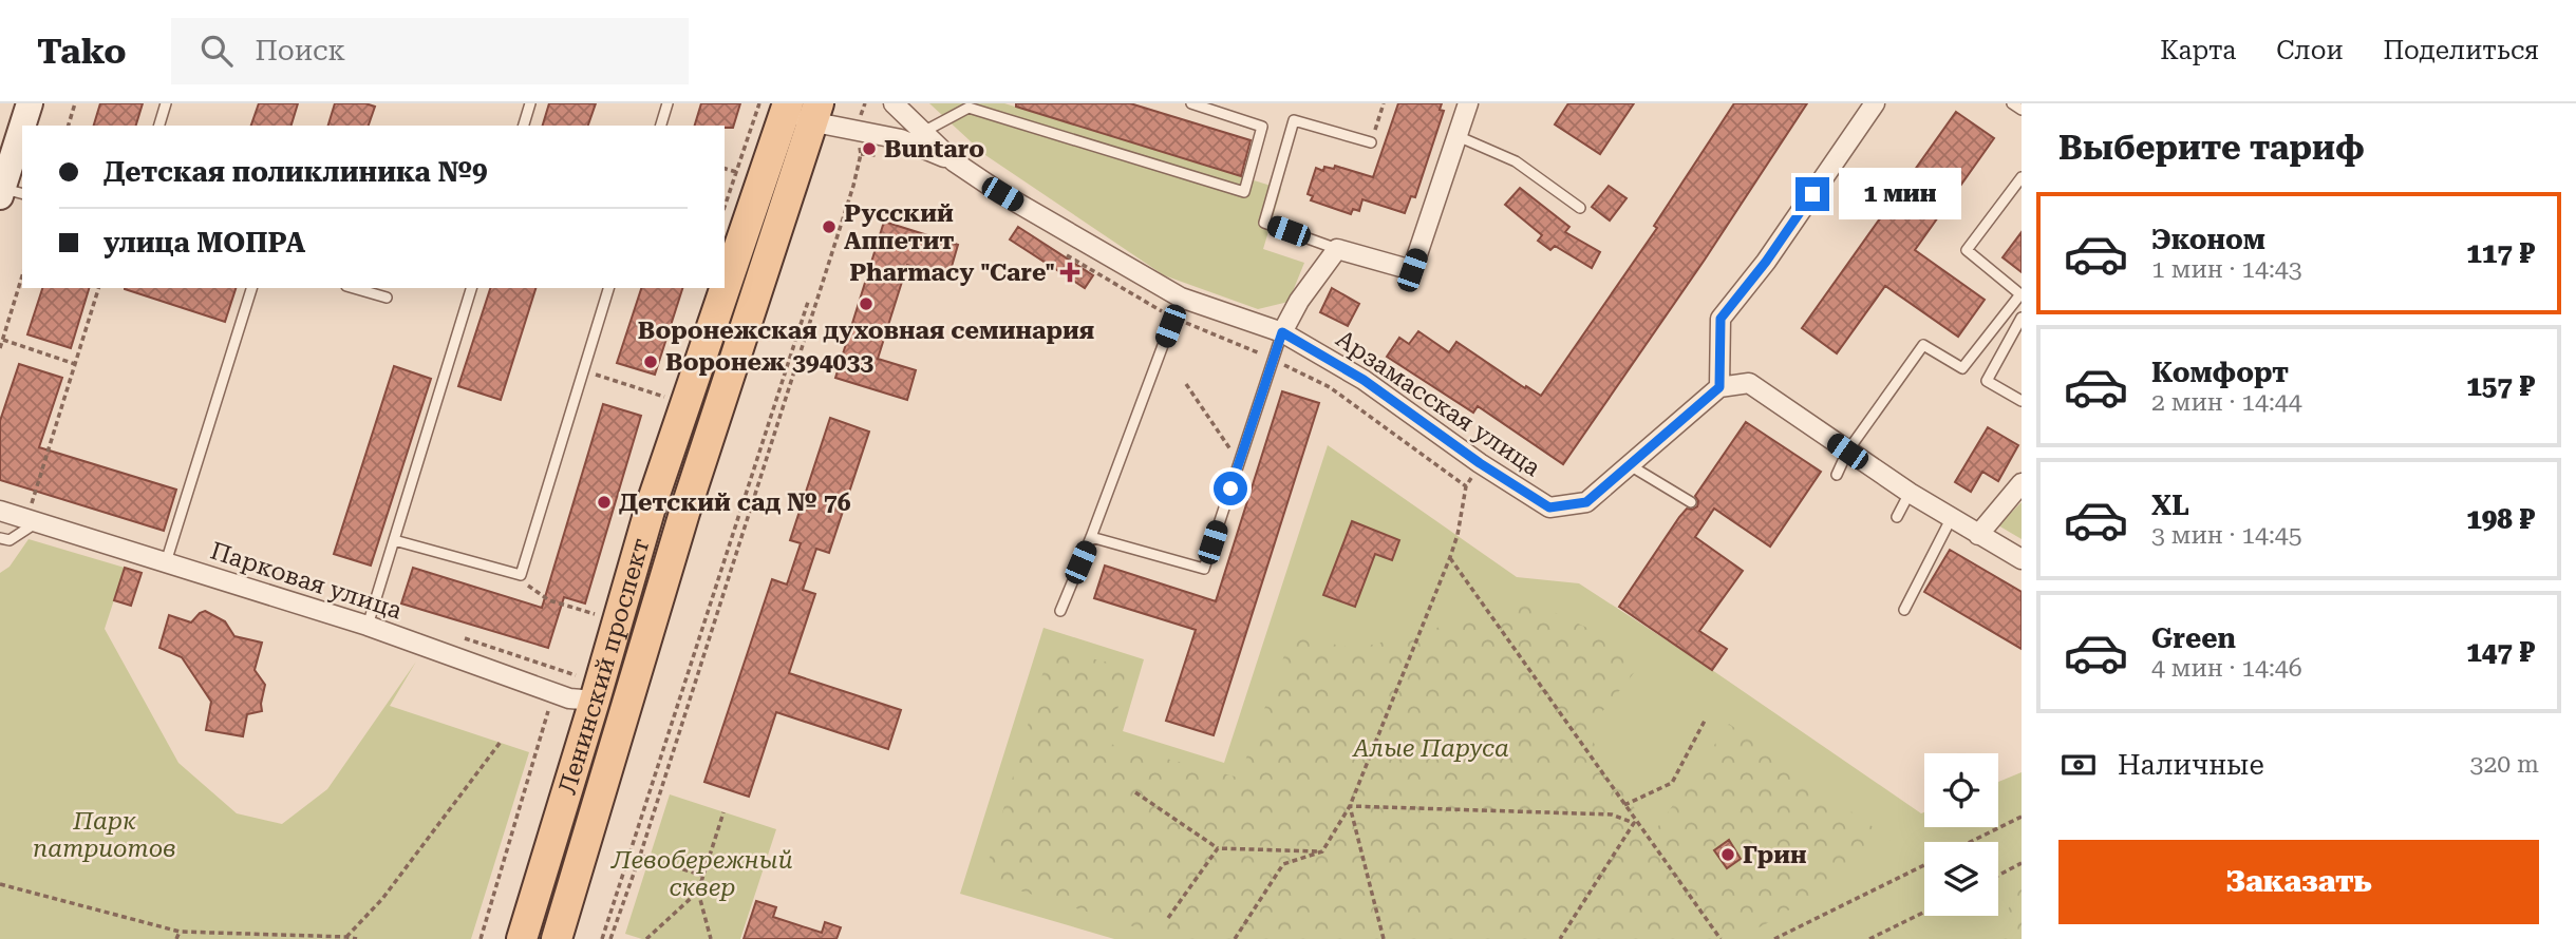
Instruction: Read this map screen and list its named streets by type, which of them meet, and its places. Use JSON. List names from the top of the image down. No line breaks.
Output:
{"streets":{"main road":["Ленинский проспект"],"street":["Арзамасская улица","Парковая улица"]},"crossings":[["Арзамасская улица","Ленинский проспект"],["Парковая улица","Ленинский проспект"]],"parks":["Алые Паруса","Парк патриотов","Левобережный сквер"],"places":{"other":["Buntaro","Русский Аппетит","Воронежская духовная семинария","Воронеж 394033","Детский сад № 76","Грин"],"health":["Pharmacy \"Care\""]},"page":{"header":"Tako","search":"Поиск","nav":["Карта","Слои","Поделиться"],"heading":"Выберите тариф","banner":["Детская поликлиника №9","улица МОПРА"],"bubble":"1 мин","list":[{"name":"Эконом","note":"1 мин · 14:43","value":"117 ₽"},{"name":"Комфорт","note":"2 мин · 14:44","value":"157 ₽"},{"name":"XL","note":"3 мин · 14:45","value":"198 ₽"},{"name":"Green","note":"4 мин · 14:46","value":"147 ₽"}],"pay":["Наличные","320 m"],"buttons":"Заказать"}}
